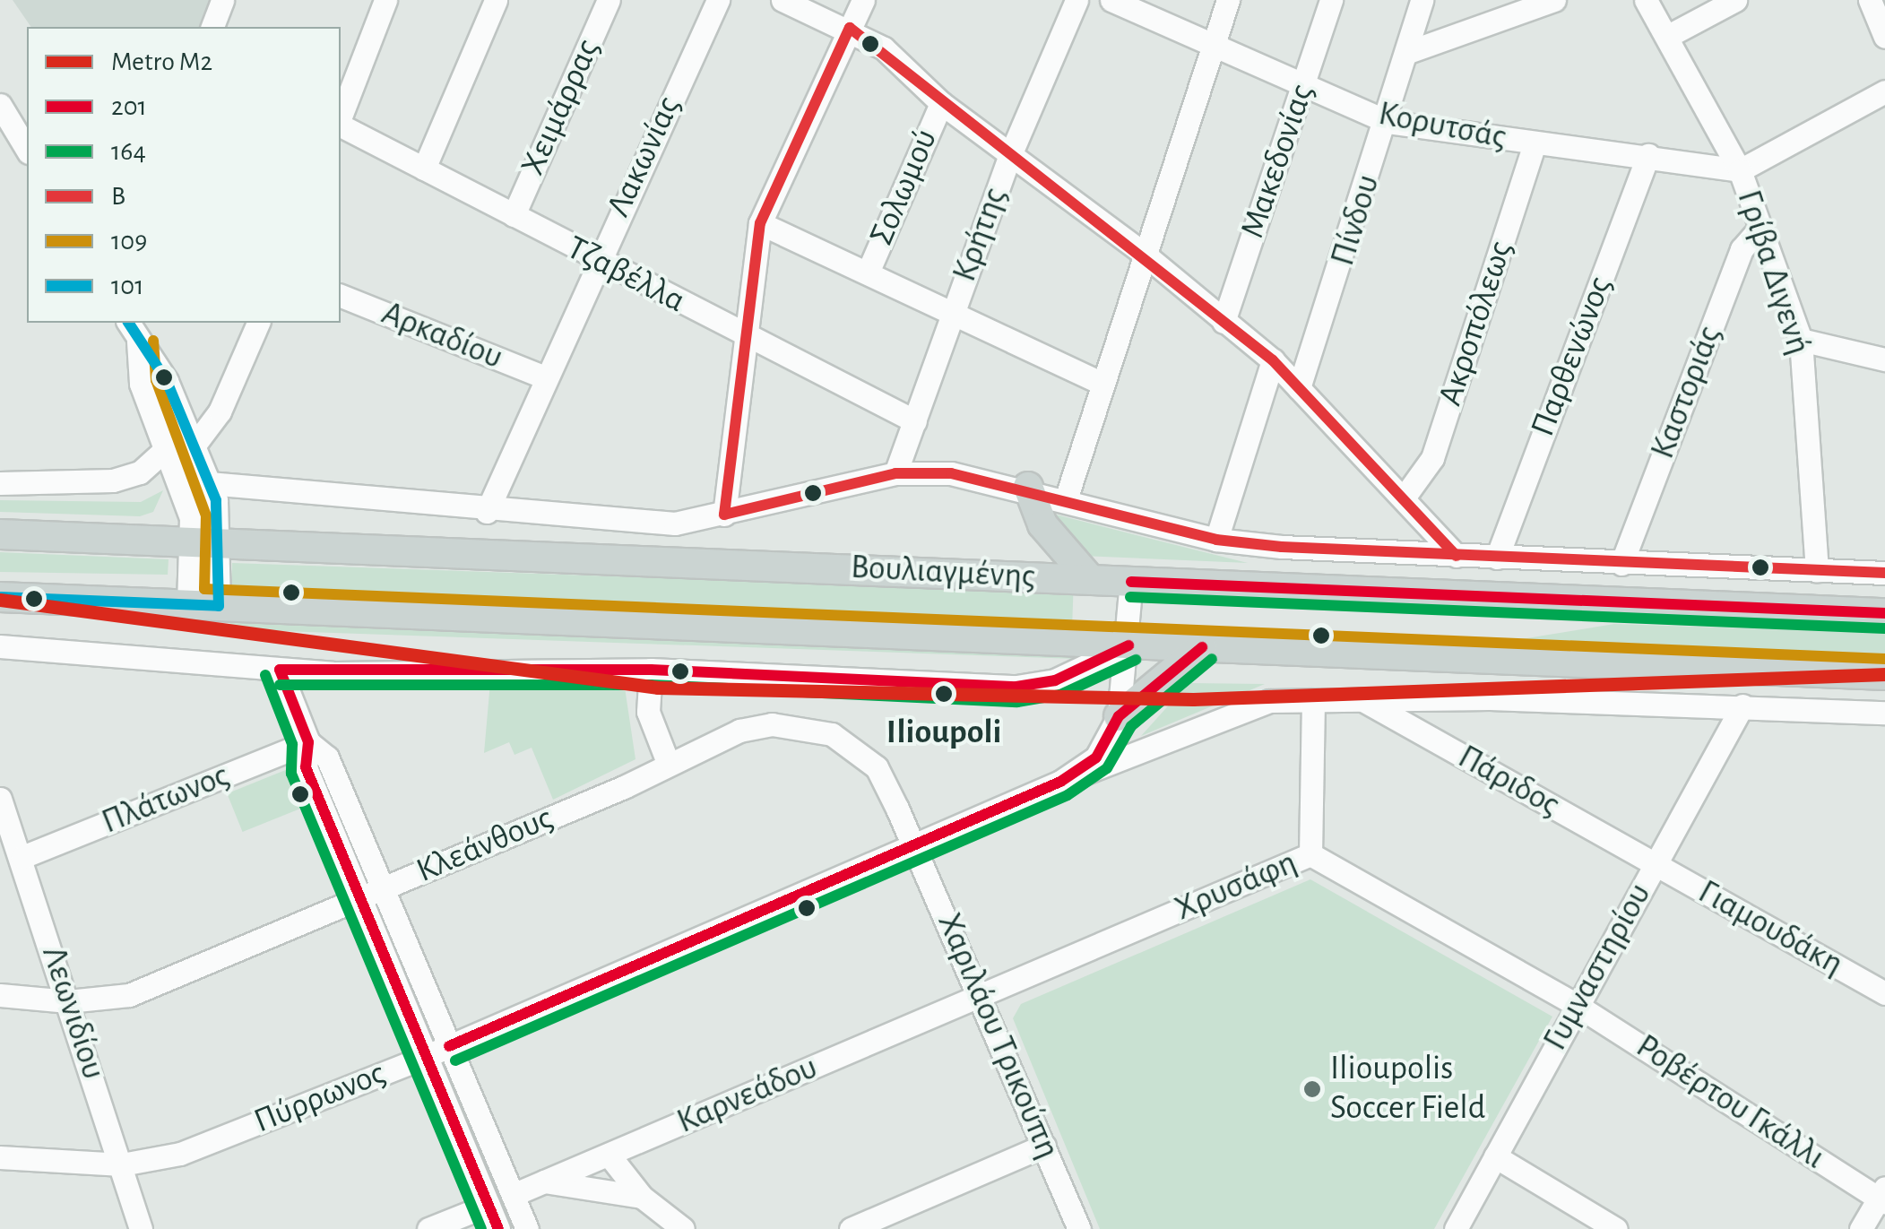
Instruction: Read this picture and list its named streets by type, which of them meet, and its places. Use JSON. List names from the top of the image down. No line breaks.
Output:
{"streets":{"main road":["Βουλιαγμένης"],"street":["Χειμάρρας","Κορυτσάς","Λακωνίας","Μακεδονίας","Σολωμού","Πίνδου","Κρήτης","Γρίβα Διγενή","Τζαβέλλα","Ακροπόλεως","Αρκαδίου","Παρθενώνος","Καστοριάς","Πάριδος","Πλάτωνος","Κλεάνθους","Χρυσάφη","Γιαμουδάκη","Γυμναστηρίου","Λεωνιδίου","Χαριλάου Τρικούπη","Καρνεάδου","Πύρρωνος","Ροβέρτου Γκάλλι"]},"crossings":[["Χειμάρρας","Τζαβέλλα"],["Κορυτσάς","Μακεδονίας"],["Κορυτσάς","Πίνδου"],["Κορυτσάς","Γρίβα Διγενή"],["Κορυτσάς","Ακροπόλεως"],["Κορυτσάς","Παρθενώνος"],["Λακωνίας","Τζαβέλλα"],["Λακωνίας","Αρκαδίου"],["Κρήτης","Τζαβέλλα"],["Γρίβα Διγενή","Καστοριάς"],["Βουλιαγμένης","Πύρρωνος"],["Πάριδος","Γιαμουδάκη"],["Πάριδος","Γυμναστηρίου"],["Πλάτωνος","Λεωνιδίου"],["Κλεάνθους","Λεωνιδίου"],["Κλεάνθους","Χαριλάου Τρικούπη"],["Κλεάνθους","Πύρρωνος"],["Χρυσάφη","Γυμναστηρίου"],["Χρυσάφη","Χαριλάου Τρικούπη"],["Χρυσάφη","Καρνεάδου"],["Χρυσάφη","Ροβέρτου Γκάλλι"],["Γιαμουδάκη","Γυμναστηρίου"],["Γυμναστηρίου","Ροβέρτου Γκάλλι"],["Λεωνιδίου","Πύρρωνος"],["Χαριλάου Τρικούπη","Καρνεάδου"],["Χαριλάου Τρικούπη","Πύρρωνος"]],"places":["Ilioupoli","Ilioupolis Soccer Field"],"lines":["transit line Β","transit line 101","transit line 109","transit line 201","transit line 164","metro line Μ2"],"legend":["Metro Μ2","201","164","Β","109","101"]}
